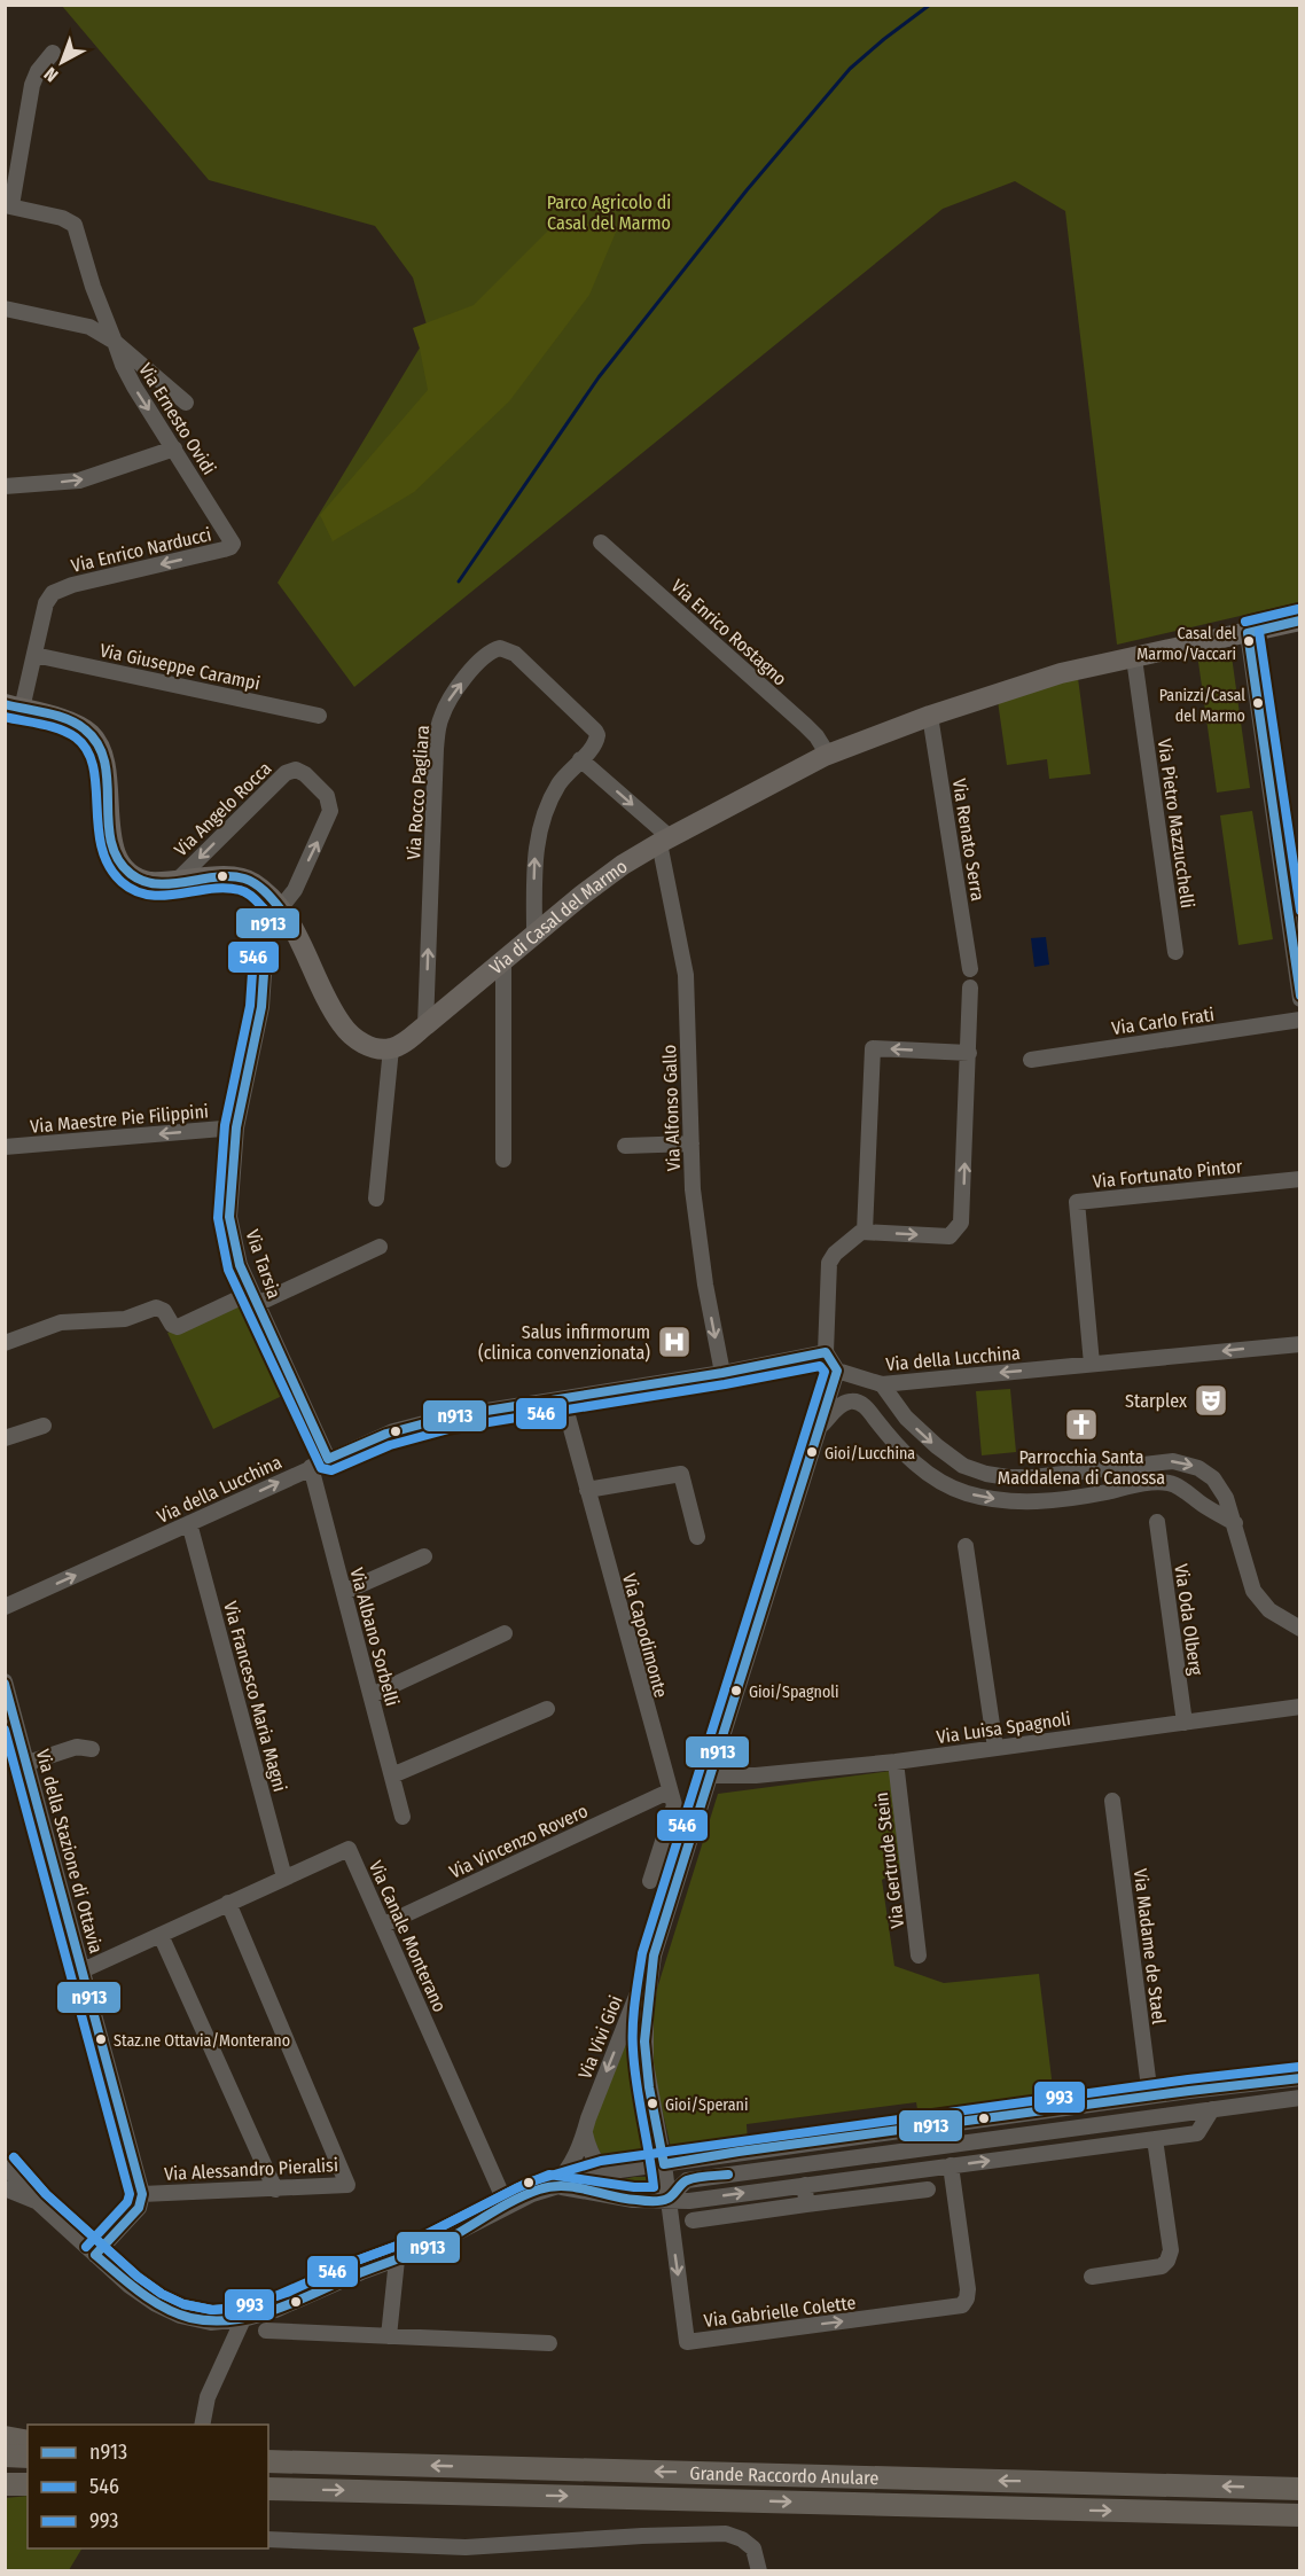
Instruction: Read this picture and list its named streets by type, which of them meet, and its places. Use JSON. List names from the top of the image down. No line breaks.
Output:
{"streets":{"highway":["Grande Raccordo Anulare"],"main road":["Via di Casal del Marmo"],"street":["Via Ernesto Ovidi","Via Enrico Narducci","Via Enrico Rostagno","Via Giuseppe Carampi","Via Rocco Pagliara","Via Angelo Rocca","Via Pietro Mazzucchelli","Via Renato Serra","Via Carlo Frati","Via Alfonso Gallo","Via Maestre Pie Filippini","Via Fortunato Pintor","Via Tarsia","Via della Lucchina","Via Oda Olberg","Via Capodimonte","Via Albano Sorbelli","Via Francesco Maria Magni","Via Luisa Spagnoli","Via Vincenzo Rovero","Via della Stazione di Ottavia","Via Gertrude Stein","Via Canale Monterano","Via Madame de Stael","Via Vivi Gioi","Via Alessandro Pieralisi","Via Gabrielle Colette"]},"crossings":[["Via Ernesto Ovidi","Via Enrico Narducci"],["Via Enrico Narducci","Via Giuseppe Carampi"],["Via Enrico Rostagno","Via di Casal del Marmo"],["Via Rocco Pagliara","Via di Casal del Marmo"],["Via Angelo Rocca","Via Tarsia"],["Via Pietro Mazzucchelli","Via di Casal del Marmo"],["Via Renato Serra","Via di Casal del Marmo"],["Via di Casal del Marmo","Via Alfonso Gallo"],["Via Alfonso Gallo","Via della Lucchina"],["Via Maestre Pie Filippini","Via Tarsia"],["Via Fortunato Pintor","Via della Lucchina"],["Via Tarsia","Via della Lucchina"],["Via della Lucchina","Via Capodimonte"],["Via della Lucchina","Via Albano Sorbelli"],["Via della Lucchina","Via Francesco Maria Magni"],["Via della Lucchina","Via Vivi Gioi"],["Via Oda Olberg","Via Luisa Spagnoli"],["Via Capodimonte","Via Vincenzo Rovero"],["Via Francesco Maria Magni","Via Canale Monterano"],["Via Luisa Spagnoli","Via Gertrude Stein"],["Via Luisa Spagnoli","Via Vivi Gioi"],["Via Vincenzo Rovero","Via Canale Monterano"],["Via della Stazione di Ottavia","Via Canale Monterano"],["Via della Stazione di Ottavia","Via Alessandro Pieralisi"],["Via Canale Monterano","Via Alessandro Pieralisi"],["Via Vivi Gioi","Via Gabrielle Colette"]],"one_way":["Via Alfonso Gallo","Via Maestre Pie Filippini"],"parks":["Parco Agricolo di Casal del Marmo"],"places":{"other":["Casal del Marmo/Vaccari","Panizzi/Casal del Marmo","Gioi/Lucchina","Gioi/Spagnoli","Staz.ne Ottavia/Monterano","Gioi/Sperani"],"hospital":["Salus infirmorum (clinica convenzionata)"],"theatre":["Starplex"],"church":["Parrocchia Santa Maddalena di Canossa"]},"lines":["transit line 993","transit line n913","transit line 546"],"legend":["n913","546","993"],"north":"bottom left"}
